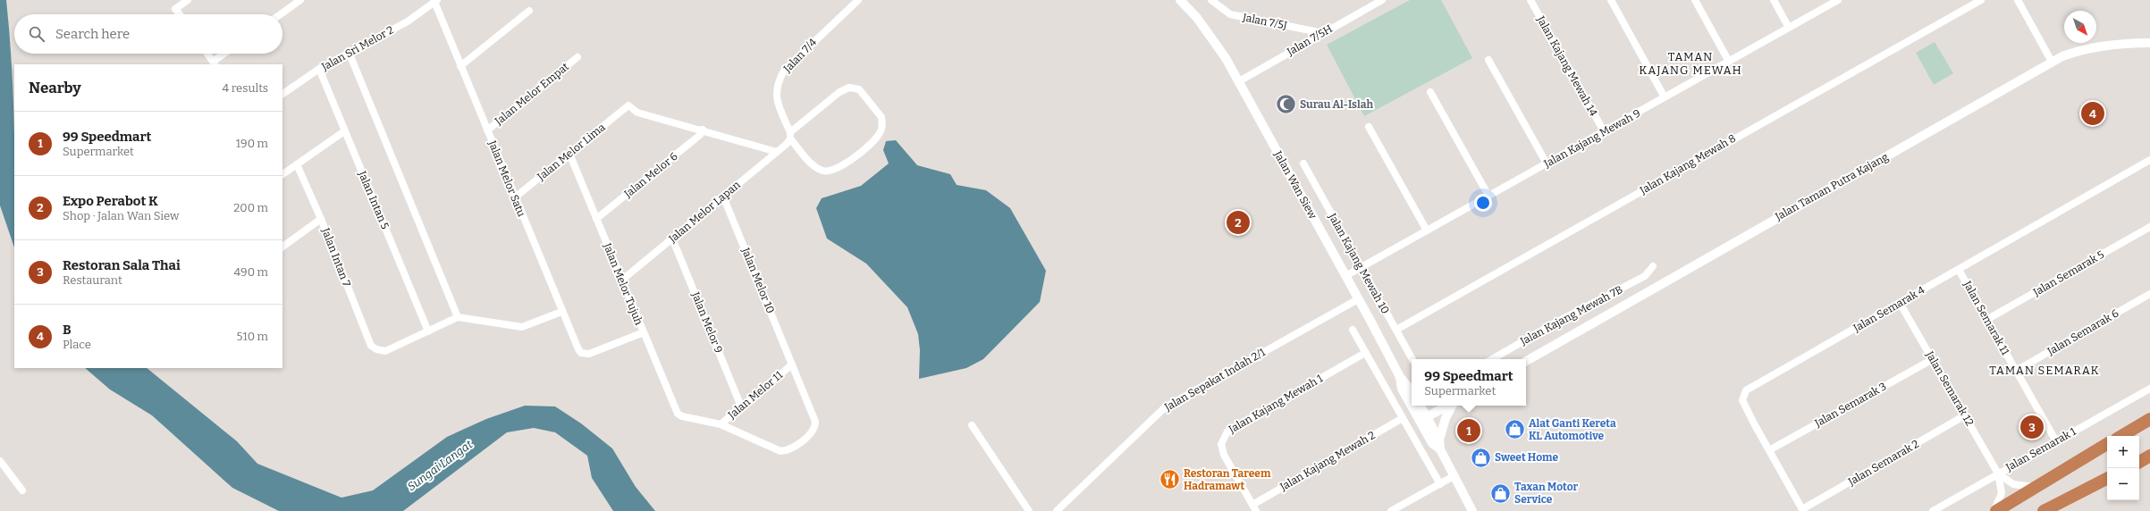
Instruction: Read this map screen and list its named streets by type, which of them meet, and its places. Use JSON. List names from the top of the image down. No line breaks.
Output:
{"streets":{"street":["Jalan 7/5J","Jalan 7/5H","Jalan Sri Melor 2","Jalan 7/4","Jalan Kajang Mewah 14","Jalan Melor Empat","Jalan Kajang Mewah 9","Jalan Melor Lima","Jalan Kajang Mewah 8","Jalan Melor 6","Jalan Melor Satu","Jalan Wan Siew","Jalan Taman Putra Kajang","Jalan Intan 5","Jalan Melor Lapan","Jalan Intan 7","Jalan Kajang Mewah 10","Jalan Semarak 5","Jalan Melor 10","Jalan Melor Tujuh","Jalan Semarak 4","Jalan Kajang Mewah 7B","Jalan Semarak 11","Jalan Melor 9","Jalan Semarak 6","Jalan Sepakat Indah 2/1","Jalan Semarak 12","Jalan Melor 11","Jalan Kajang Mewah 1","Jalan Semarak 3","Jalan Semarak 1","Jalan Kajang Mewah 2","Jalan Semarak 2"]},"crossings":[["Jalan 7/5J","Jalan 7/5H"],["Jalan 7/5H","Jalan Wan Siew"],["Jalan Sri Melor 2","Jalan Melor Satu"],["Jalan Sri Melor 2","Jalan Intan 5"],["Jalan 7/4","Jalan Melor Lapan"],["Jalan Kajang Mewah 14","Jalan Kajang Mewah 9"],["Jalan Melor Empat","Jalan Melor Satu"],["Jalan Kajang Mewah 9","Jalan Wan Siew"],["Jalan Kajang Mewah 9","Jalan Kajang Mewah 10"],["Jalan Melor Lima","Jalan Melor 6"],["Jalan Melor Lima","Jalan Melor Satu"],["Jalan Melor Lima","Jalan Melor Tujuh"],["Jalan Kajang Mewah 8","Jalan Kajang Mewah 10"],["Jalan Melor 6","Jalan Melor Tujuh"],["Jalan Melor Satu","Jalan Melor Tujuh"],["Jalan Wan Siew","Jalan Sepakat Indah 2/1"],["Jalan Intan 5","Jalan Intan 7"],["Jalan Melor Lapan","Jalan Melor 10"],["Jalan Melor Lapan","Jalan Melor Tujuh"],["Jalan Melor Lapan","Jalan Melor 9"],["Jalan Semarak 5","Jalan Semarak 11"],["Jalan Melor 10","Jalan Melor 11"],["Jalan Melor Tujuh","Jalan Melor 11"],["Jalan Semarak 4","Jalan Semarak 11"],["Jalan Semarak 4","Jalan Semarak 12"],["Jalan Semarak 4","Jalan Semarak 3"],["Jalan Semarak 4","Jalan Semarak 2"],["Jalan Semarak 11","Jalan Semarak 6"],["Jalan Semarak 11","Jalan Semarak 1"],["Jalan Melor 9","Jalan Melor 11"],["Jalan Semarak 12","Jalan Semarak 3"],["Jalan Semarak 12","Jalan Semarak 1"],["Jalan Semarak 12","Jalan Semarak 2"],["Jalan Kajang Mewah 1","Jalan Kajang Mewah 2"]],"districts":["TAMAN KAJANG MEWAH","TAMAN SEMARAK"],"water":["Sungai Langat"],"places":{"mosque":["Surau Al-Islah"],"shop":["Alat Ganti Kereta KL Automotive","Sweet Home","Taxan Motor Service"],"restaurant":["Restoran Tareem Hadramawt"]},"north":"bottom right","page":{"search":"Search here","heading":["Nearby","4 results"],"pins":["4","2","3","1"],"list":[{"mark":"1","name":"99 Speedmart","note":"Supermarket","value":"190 m"},{"mark":"2","name":"Expo Perabot K","note":"Shop · Jalan Wan Siew","value":"200 m"},{"mark":"3","name":"Restoran Sala Thai","note":"Restaurant","value":"490 m"},{"mark":"4","name":"B","note":"Place","value":"510 m"}],"popup":["99 Speedmart","Supermarket"],"map_buttons":["+","−"]}}
